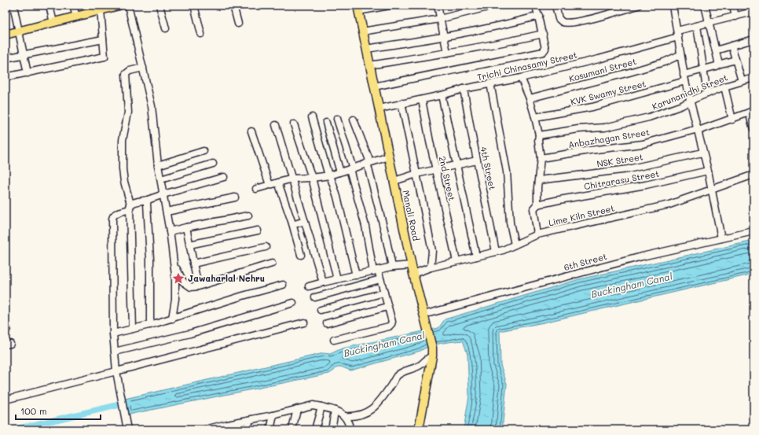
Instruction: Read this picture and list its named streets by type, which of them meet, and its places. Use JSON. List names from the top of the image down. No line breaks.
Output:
{"streets":{"main road":["Manali Road"],"street":["Trichi Chinasamy Street","Kosumani Street","Karunanidhi Street","KVK Swamy Street","Anbazhagan Street","NSK Street","4th Street","2nd Street","Chitrarasu Street","Lime Kiln Street","6th Street"]},"crossings":[["Trichi Chinasamy Street","4th Street"],["Trichi Chinasamy Street","2nd Street"],["Trichi Chinasamy Street","Manali Road"],["4th Street","Lime Kiln Street"],["2nd Street","Lime Kiln Street"],["Manali Road","Lime Kiln Street"],["Manali Road","6th Street"]],"water":["Buckingham Canal"],"places":{"place":["Jawaharlal Nehru"]},"scale_bar":"100 m"}
